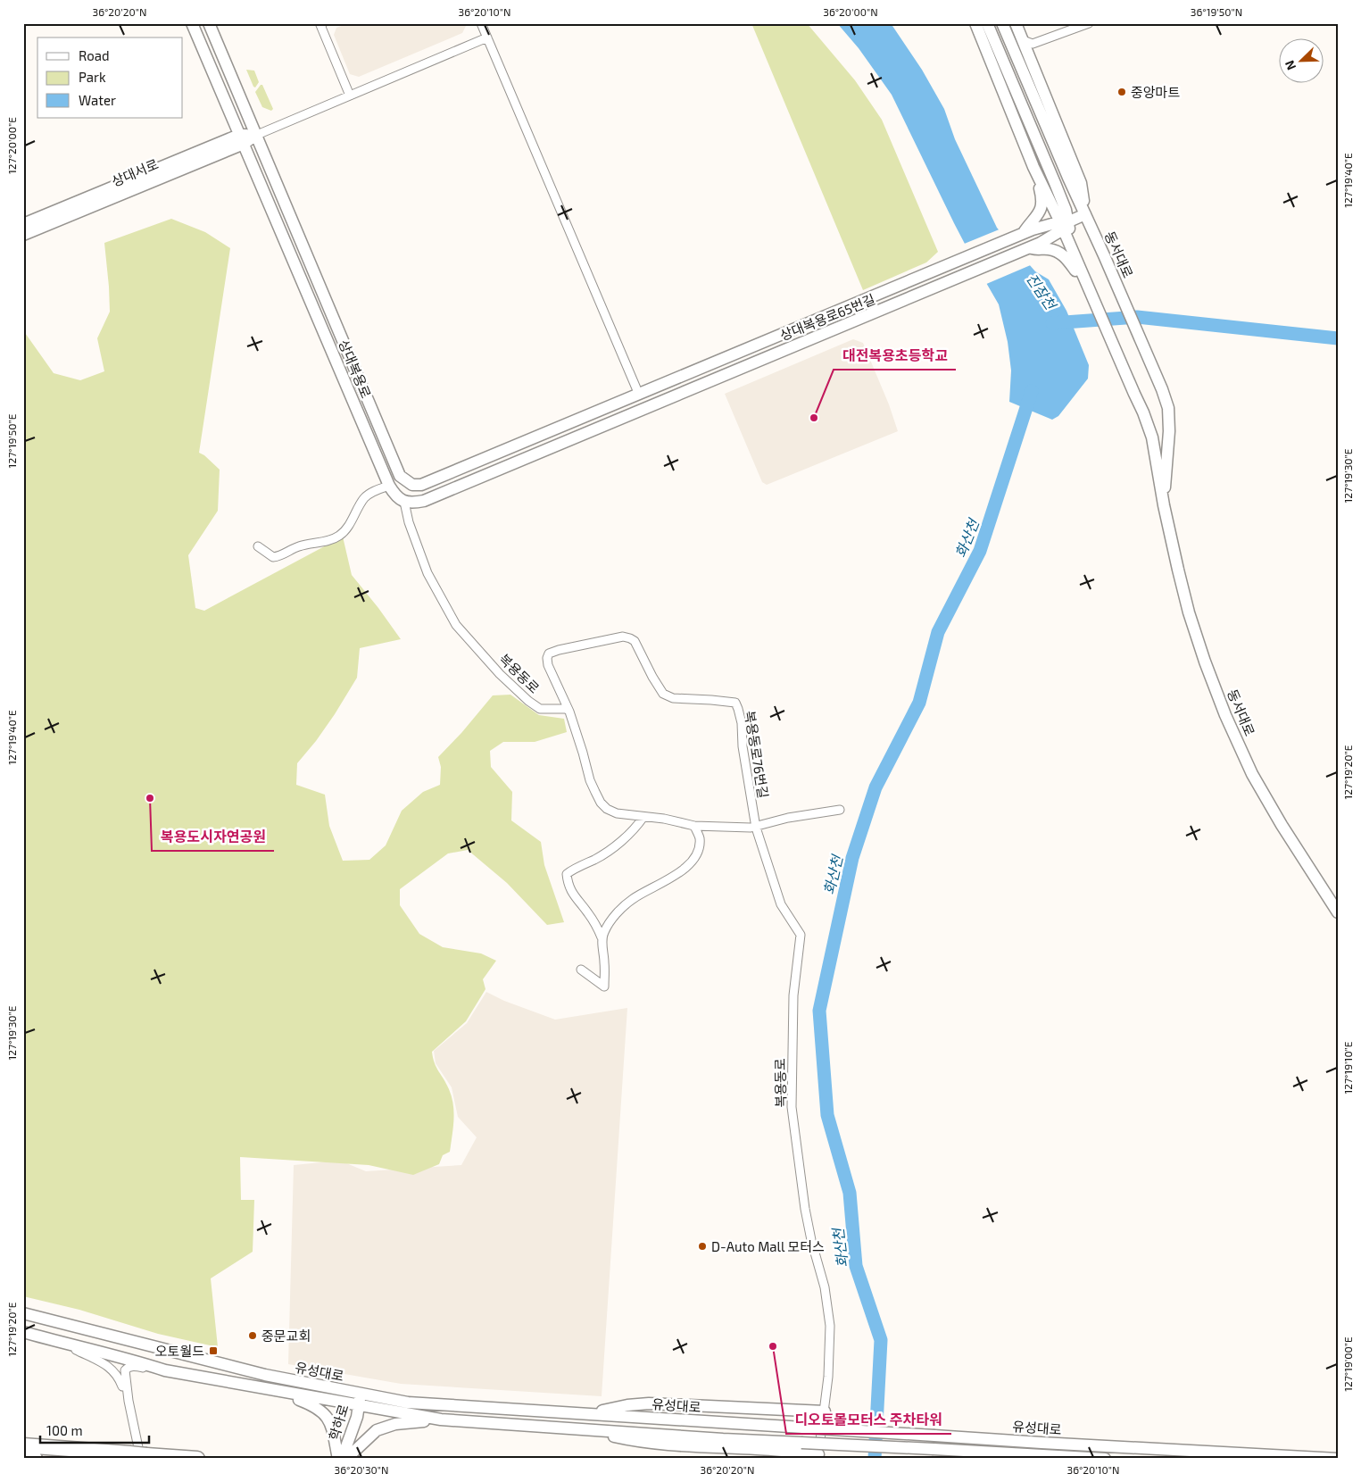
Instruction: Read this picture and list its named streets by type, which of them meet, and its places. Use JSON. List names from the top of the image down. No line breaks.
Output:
{"streets":{"street":["상대서로","동서대로","상대복용로65번길","상대복용로","복용동로","복용동로76번길","유성대로","학하로"]},"crossings":[["상대서로","상대복용로"],["동서대로","상대복용로65번길"],["상대복용로65번길","상대복용로"],["상대복용로65번길","복용동로"],["상대복용로","복용동로"],["복용동로","복용동로76번길"],["유성대로","학하로"]],"water":["진잠천","화산천"],"places":{"other":["중앙마트","대전복용초등학교","복용도시자연공원","D-Auto Mall 모터스","중문교회","디오토몰모터스 주차타워"],"transit":["오토월드"]},"legend":["Road","Park","Water"],"scale_bar":"100 m","north":"bottom left","coordinates":["36°20'20\"N","36°20'10\"N","36°20'00\"N","36°19'50\"N","127°20'00\"E","127°19'40\"E","127°19'50\"E","127°19'30\"E","127°19'20\"E","127°19'10\"E","127°19'00\"E","36°20'30\"N"]}
